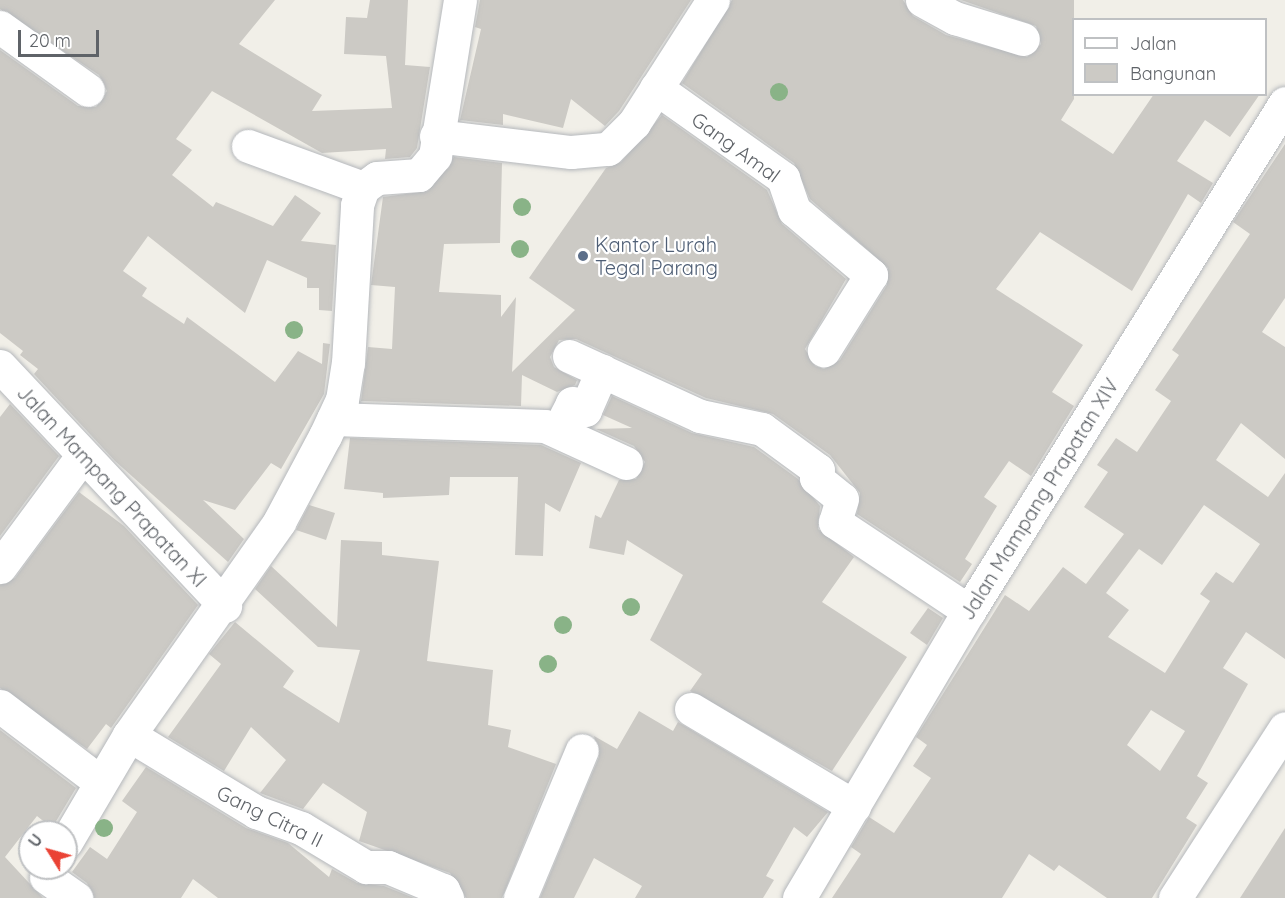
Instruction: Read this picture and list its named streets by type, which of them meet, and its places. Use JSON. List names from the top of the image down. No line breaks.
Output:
{"streets":{"street":["Gang Amal","Jalan Mampang Prapatan XI","Jalan Mampang Prapatan XIV","Gang Citra II"]},"places":["Kantor Lurah Tegal Parang"],"legend":["Jalan","Bangunan"],"scale_bar":"20 m","north":"top left"}
